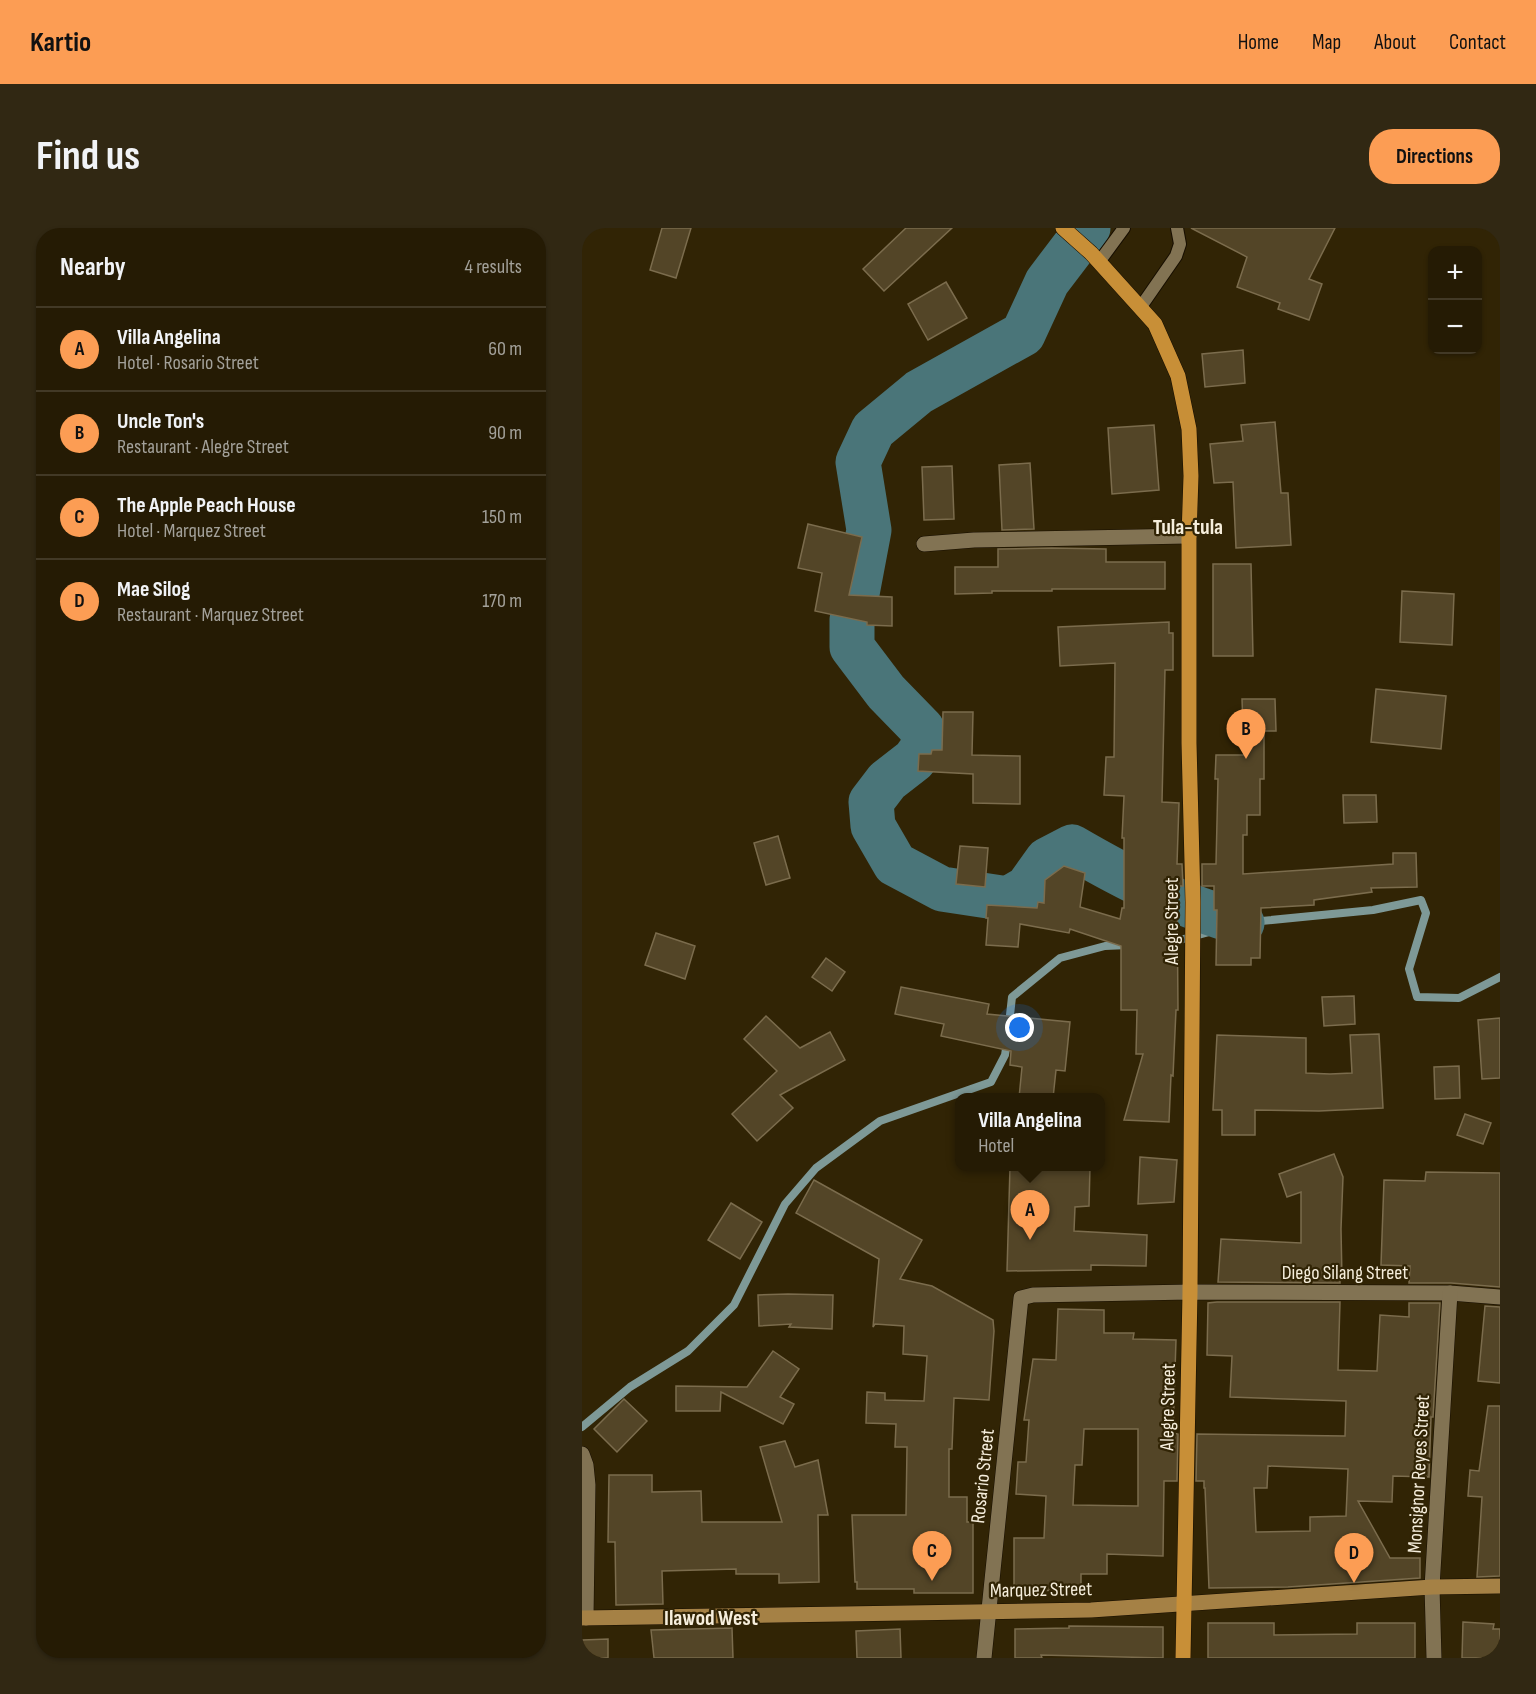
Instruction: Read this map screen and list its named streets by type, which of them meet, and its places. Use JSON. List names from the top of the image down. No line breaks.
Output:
{"streets":{"main road":["Alegre Street"],"street":["Diego Silang Street","Monsignor Reyes Street","Rosario Street","Marquez Street"]},"crossings":[["Alegre Street","Diego Silang Street"],["Alegre Street","Marquez Street"],["Diego Silang Street","Monsignor Reyes Street"],["Diego Silang Street","Rosario Street"],["Monsignor Reyes Street","Marquez Street"],["Rosario Street","Marquez Street"]],"districts":["Tula-tula","Ilawod West"],"page":{"header":"Kartio","nav":["Home","Map","About","Contact"],"buttons":"Directions","title":"Find us","heading":["Nearby","4 results"],"map_buttons":["+","−"],"list":[{"mark":"A","name":"Villa Angelina","note":"Hotel · Rosario Street","value":"60 m"},{"mark":"B","name":"Uncle Ton's","note":"Restaurant · Alegre Street","value":"90 m"},{"mark":"C","name":"The Apple Peach House","note":"Hotel · Marquez Street","value":"150 m"},{"mark":"D","name":"Mae Silog","note":"Restaurant · Marquez Street","value":"170 m"}],"pins":["B","A","C","D"],"popup":["Villa Angelina","Hotel"]}}
